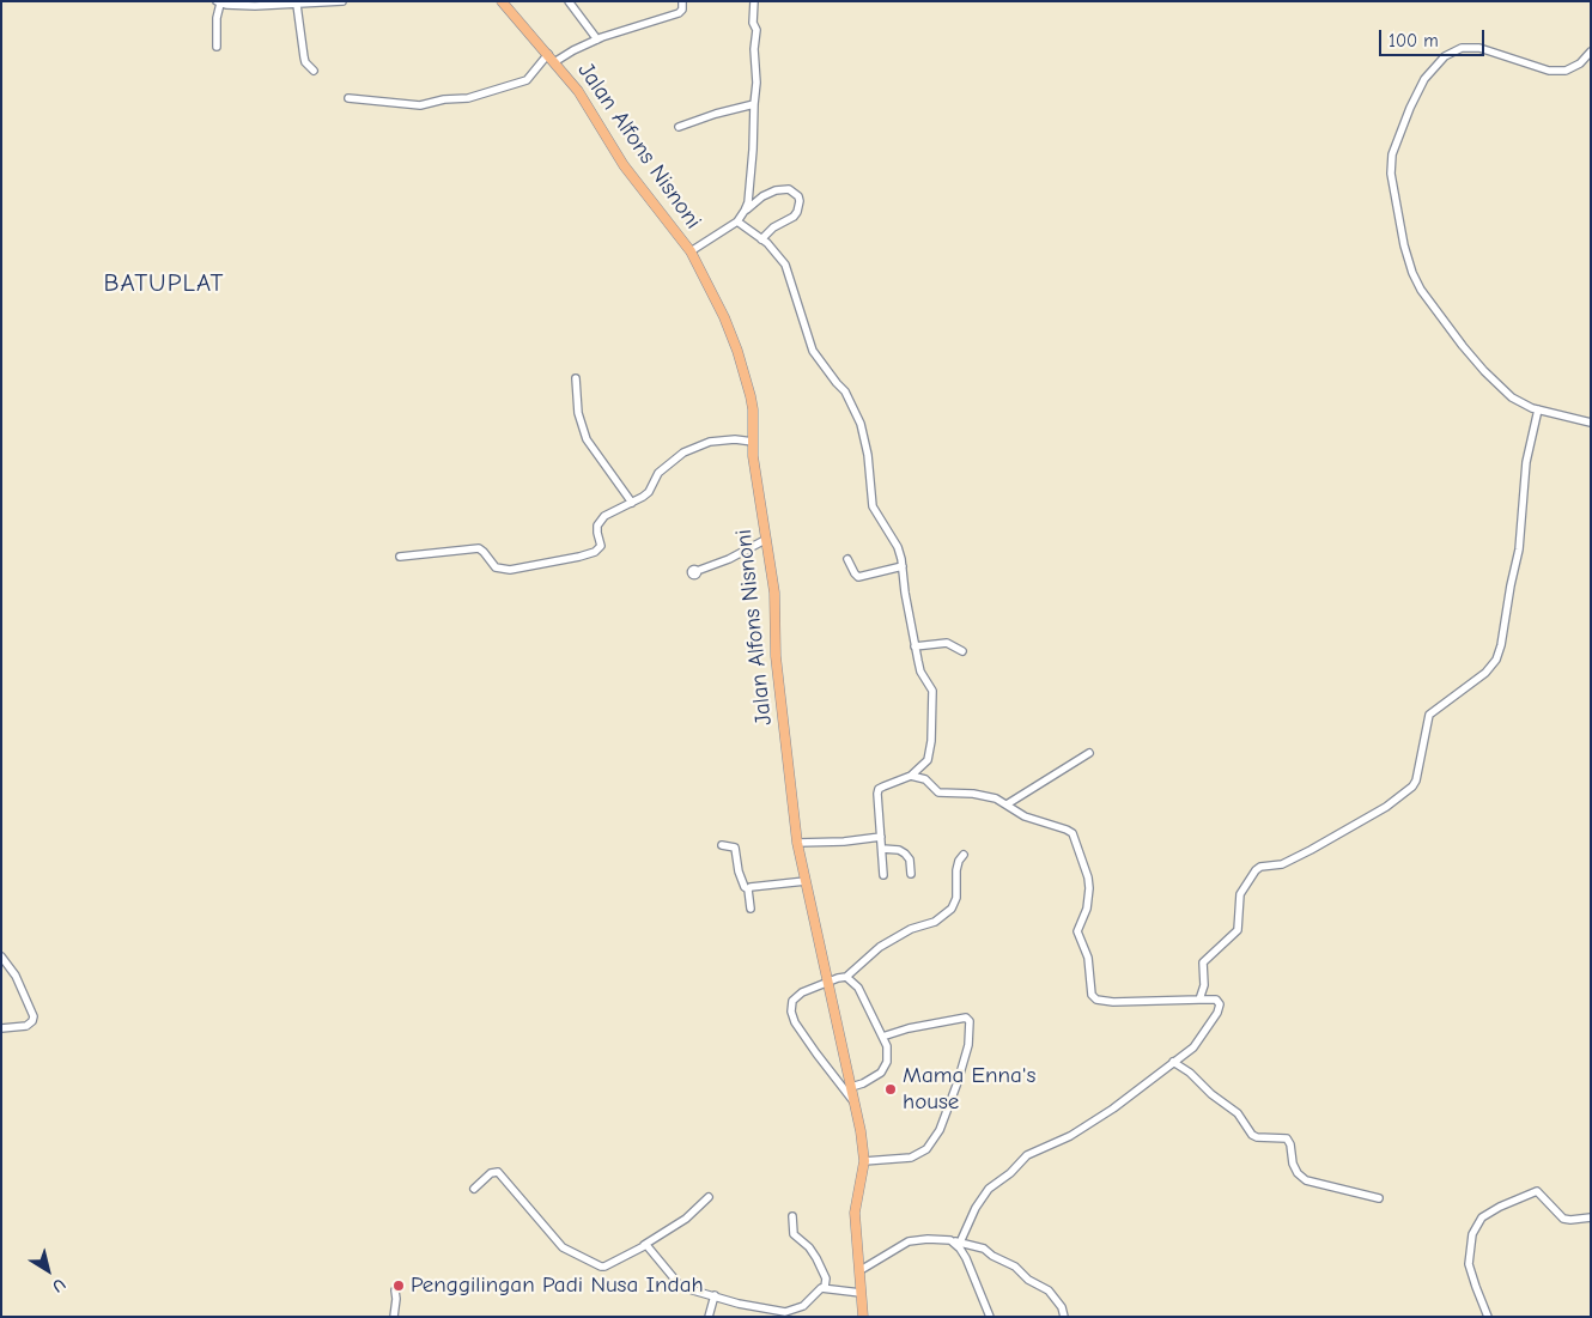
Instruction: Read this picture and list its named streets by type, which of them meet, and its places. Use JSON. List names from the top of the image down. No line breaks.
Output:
{"streets":{"main road":["Jalan Alfons Nisnoni"]},"districts":["BATUPLAT"],"places":["Mama Enna's house","Penggilingan Padi Nusa Indah"],"scale_bar":"100 m","north":"bottom right"}
